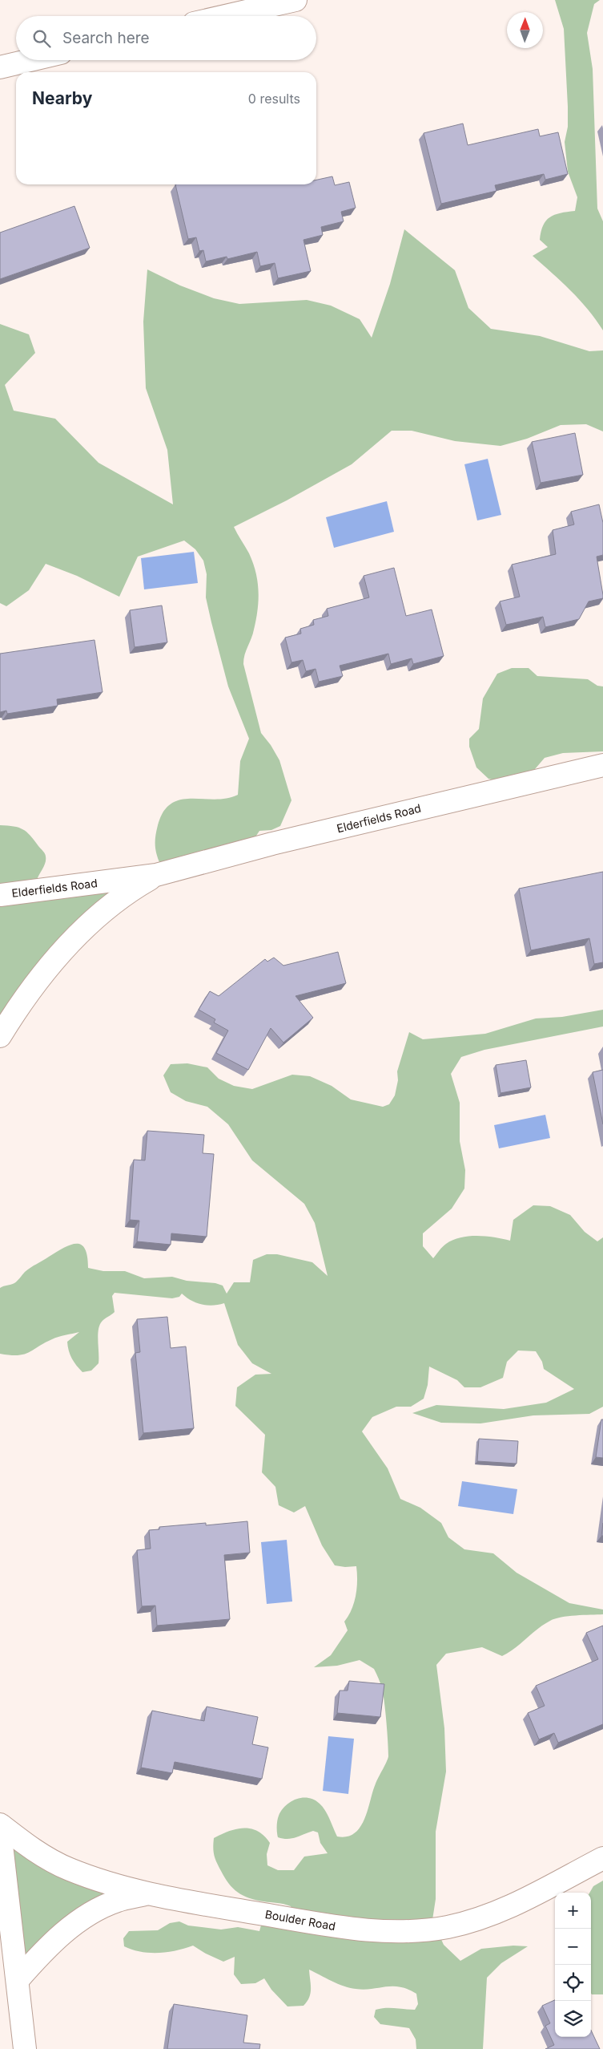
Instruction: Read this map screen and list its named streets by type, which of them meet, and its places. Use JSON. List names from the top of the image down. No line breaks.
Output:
{"streets":{"street":["Elderfields Road","Boulder Road"]},"north":"top","page":{"search":"Search here","heading":["Nearby","0 results"],"map_buttons":["+","−"]}}
